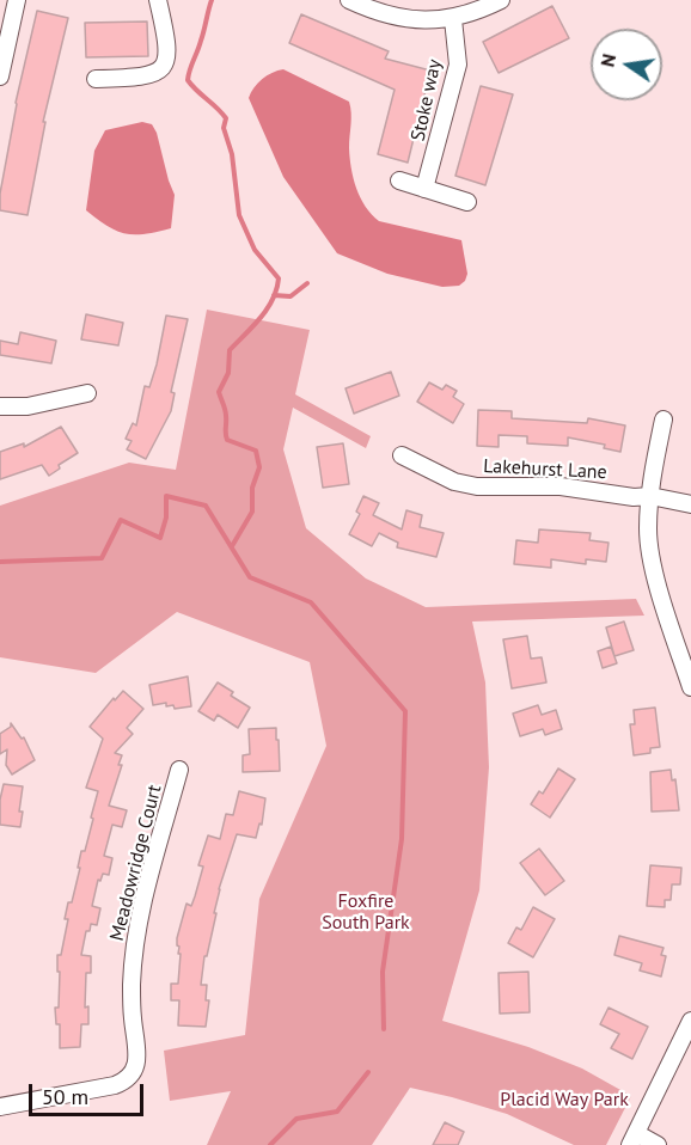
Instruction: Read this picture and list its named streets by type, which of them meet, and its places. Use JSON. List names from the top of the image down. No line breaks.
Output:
{"streets":{"street":["Stoke way","Lakehurst Lane","Meadowridge Court"]},"parks":["Foxfire South Park","Placid Way Park"],"scale_bar":"50 m","north":"left"}
